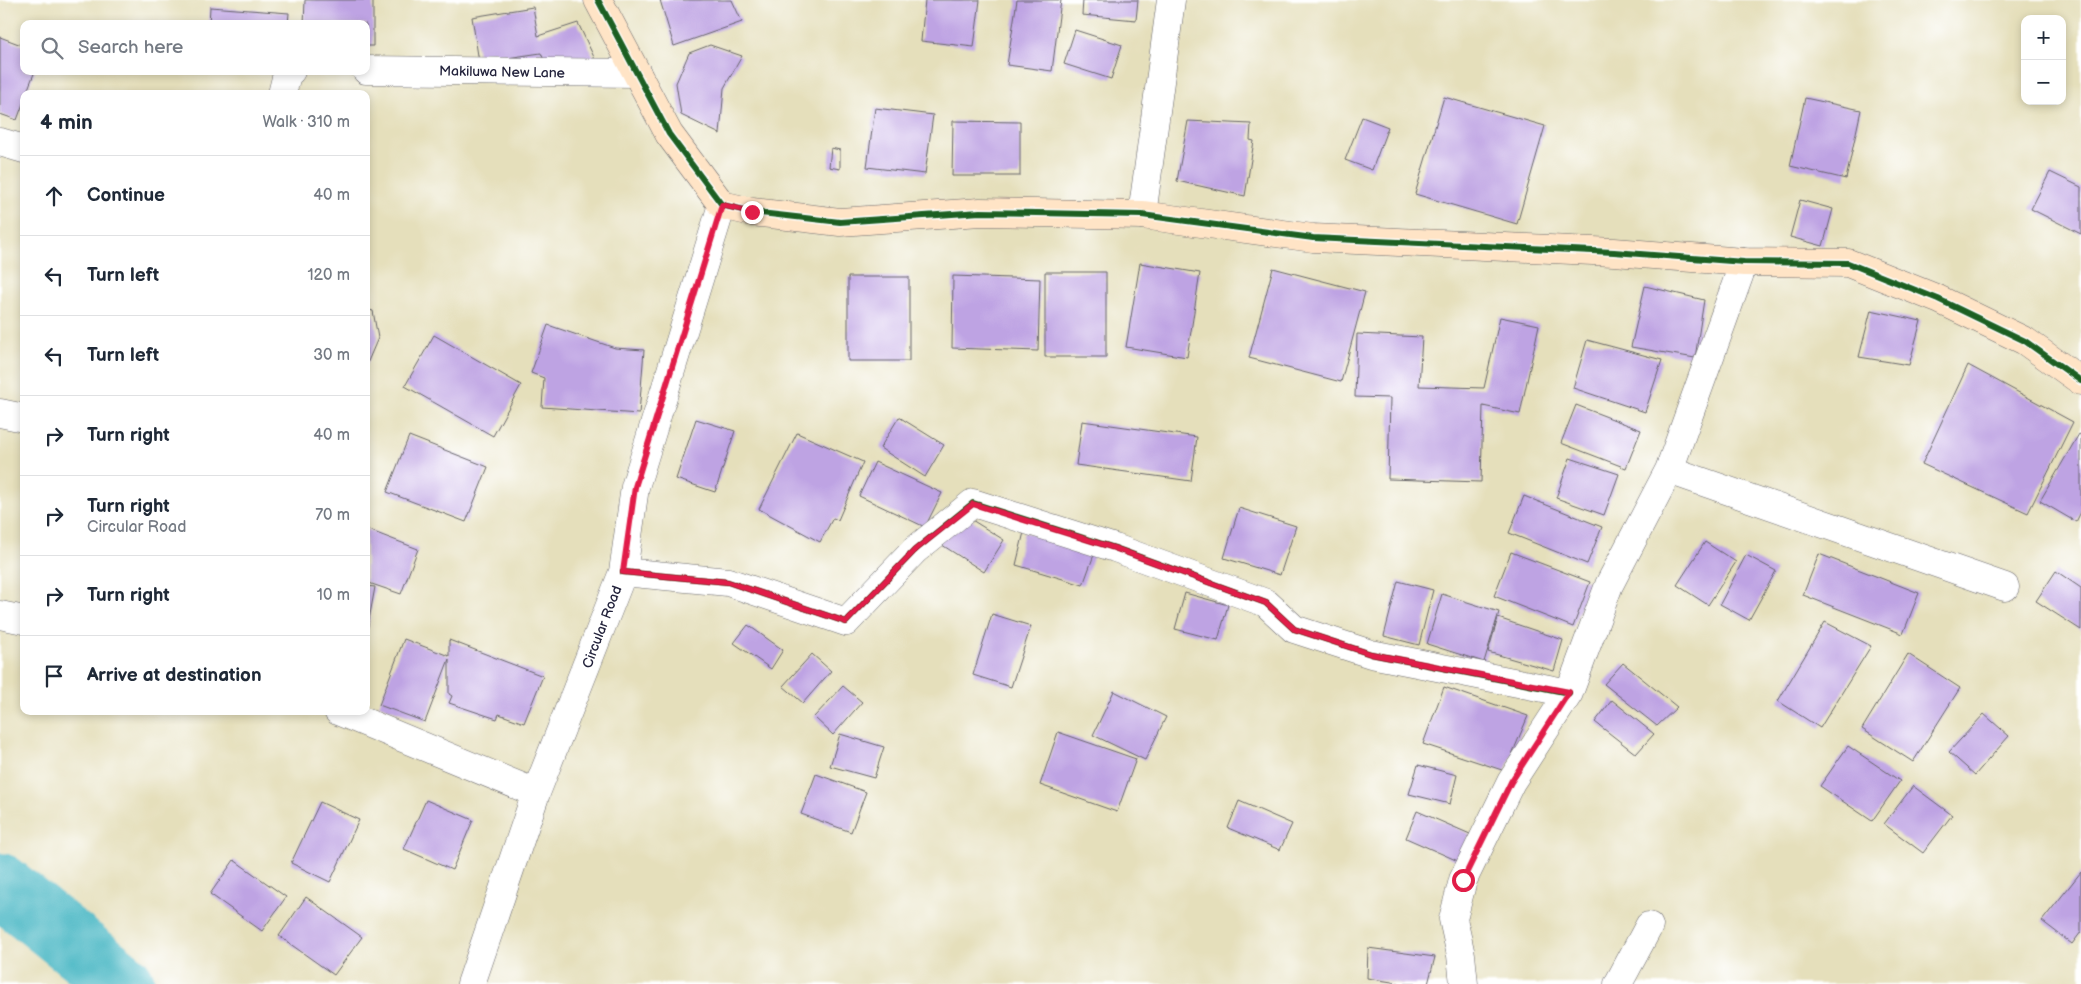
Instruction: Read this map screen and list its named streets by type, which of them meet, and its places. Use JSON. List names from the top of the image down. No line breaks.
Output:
{"streets":{"street":["Makiluwa New Lane","Circular Road"]},"page":{"map_buttons":["+","−"],"search":"Search here","heading":["4 min","Walk · 310 m"],"list":[["Continue","40 m"],["Turn left","120 m"],["Turn left","30 m"],["Turn right","40 m"],["Turn right","Circular Road","70 m"],["Turn right","10 m"],"Arrive at destination"]}}
